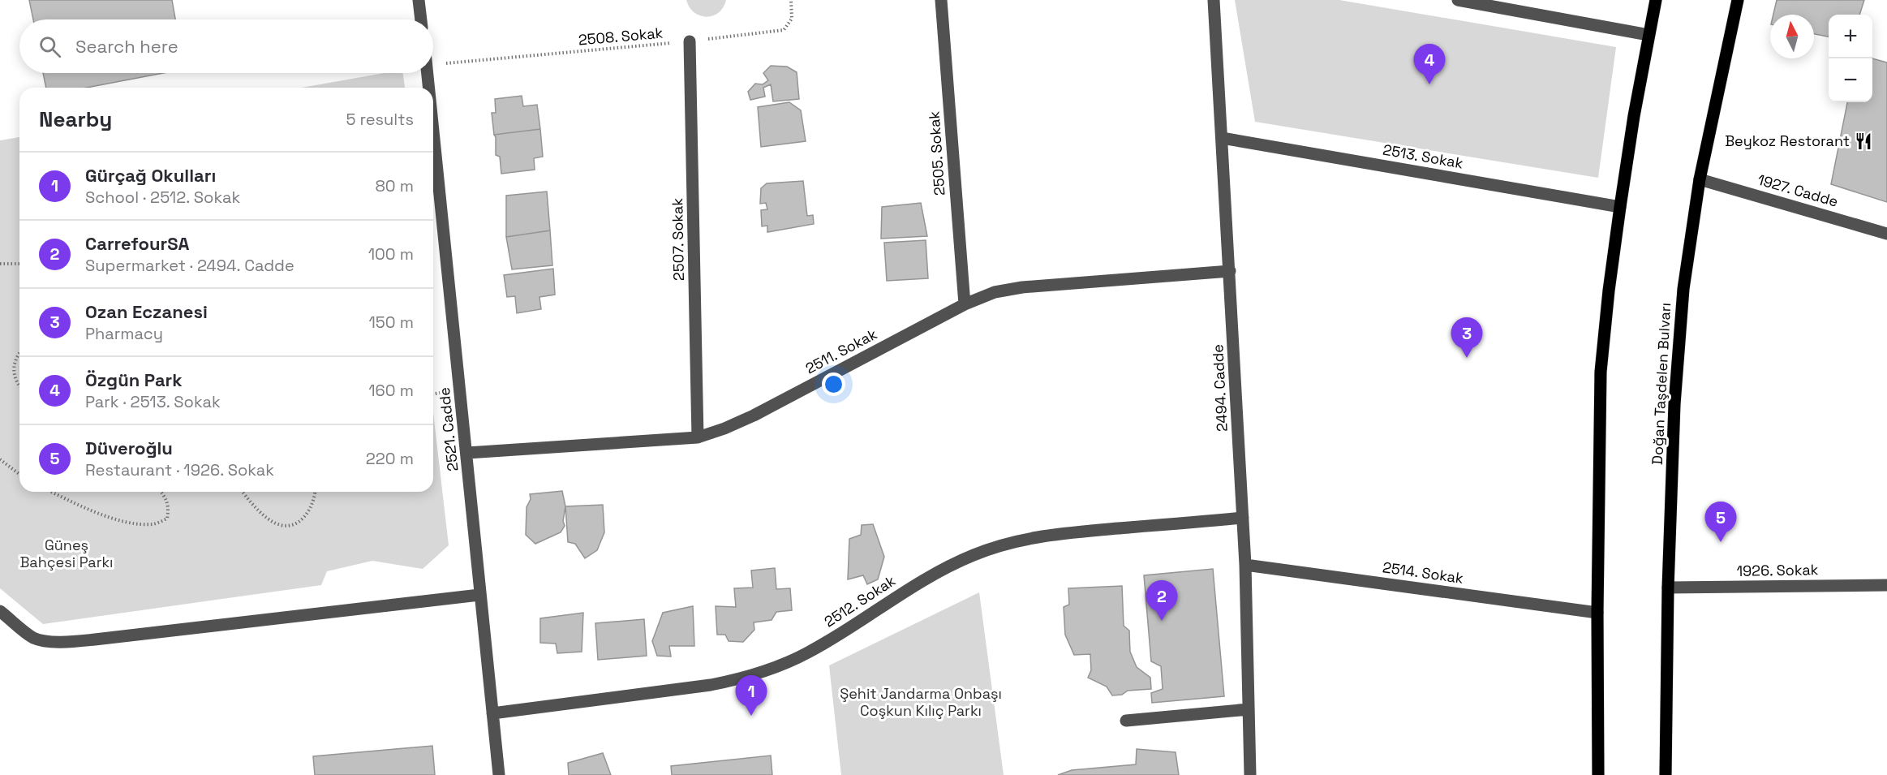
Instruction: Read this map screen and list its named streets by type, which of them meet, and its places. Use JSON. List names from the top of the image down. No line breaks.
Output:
{"streets":{"main road":["Doğan Taşdelen Bulvarı"],"street":["2505. Sokak","2513. Sokak","1927. Cadde","2507. Sokak","2511. Sokak","2494. Cadde","2521. Cadde","1926. Sokak","2514. Sokak","2512. Sokak"],"path":["2508. Sokak"]},"crossings":[["2508. Sokak","2507. Sokak"],["2505. Sokak","2511. Sokak"],["2513. Sokak","2494. Cadde"],["1927. Cadde","Doğan Taşdelen Bulvarı"],["2507. Sokak","2511. Sokak"],["2511. Sokak","2494. Cadde"],["2511. Sokak","2521. Cadde"],["Doğan Taşdelen Bulvarı","1926. Sokak"],["2494. Cadde","2514. Sokak"],["2494. Cadde","2512. Sokak"],["2521. Cadde","2512. Sokak"]],"parks":["Güneş Bahçesi Parkı","Şehit Jandarma Onbaşı Coşkun Kılıç Parkı"],"places":{"restaurant":["Beykoz Restorant"]},"north":"top","page":{"map_buttons":["+","−"],"search":"Search here","pins":["4","3","5","2","1"],"heading":["Nearby","5 results"],"list":[{"mark":"1","name":"Gürçağ Okulları","note":"School · 2512. Sokak","value":"80 m"},{"mark":"2","name":"CarrefourSA","note":"Supermarket · 2494. Cadde","value":"100 m"},{"mark":"3","name":"Ozan Eczanesi","note":"Pharmacy","value":"150 m"},{"mark":"4","name":"Özgün Park","note":"Park · 2513. Sokak","value":"160 m"},{"mark":"5","name":"Düveroğlu","note":"Restaurant · 1926. Sokak","value":"220 m"}]}}
